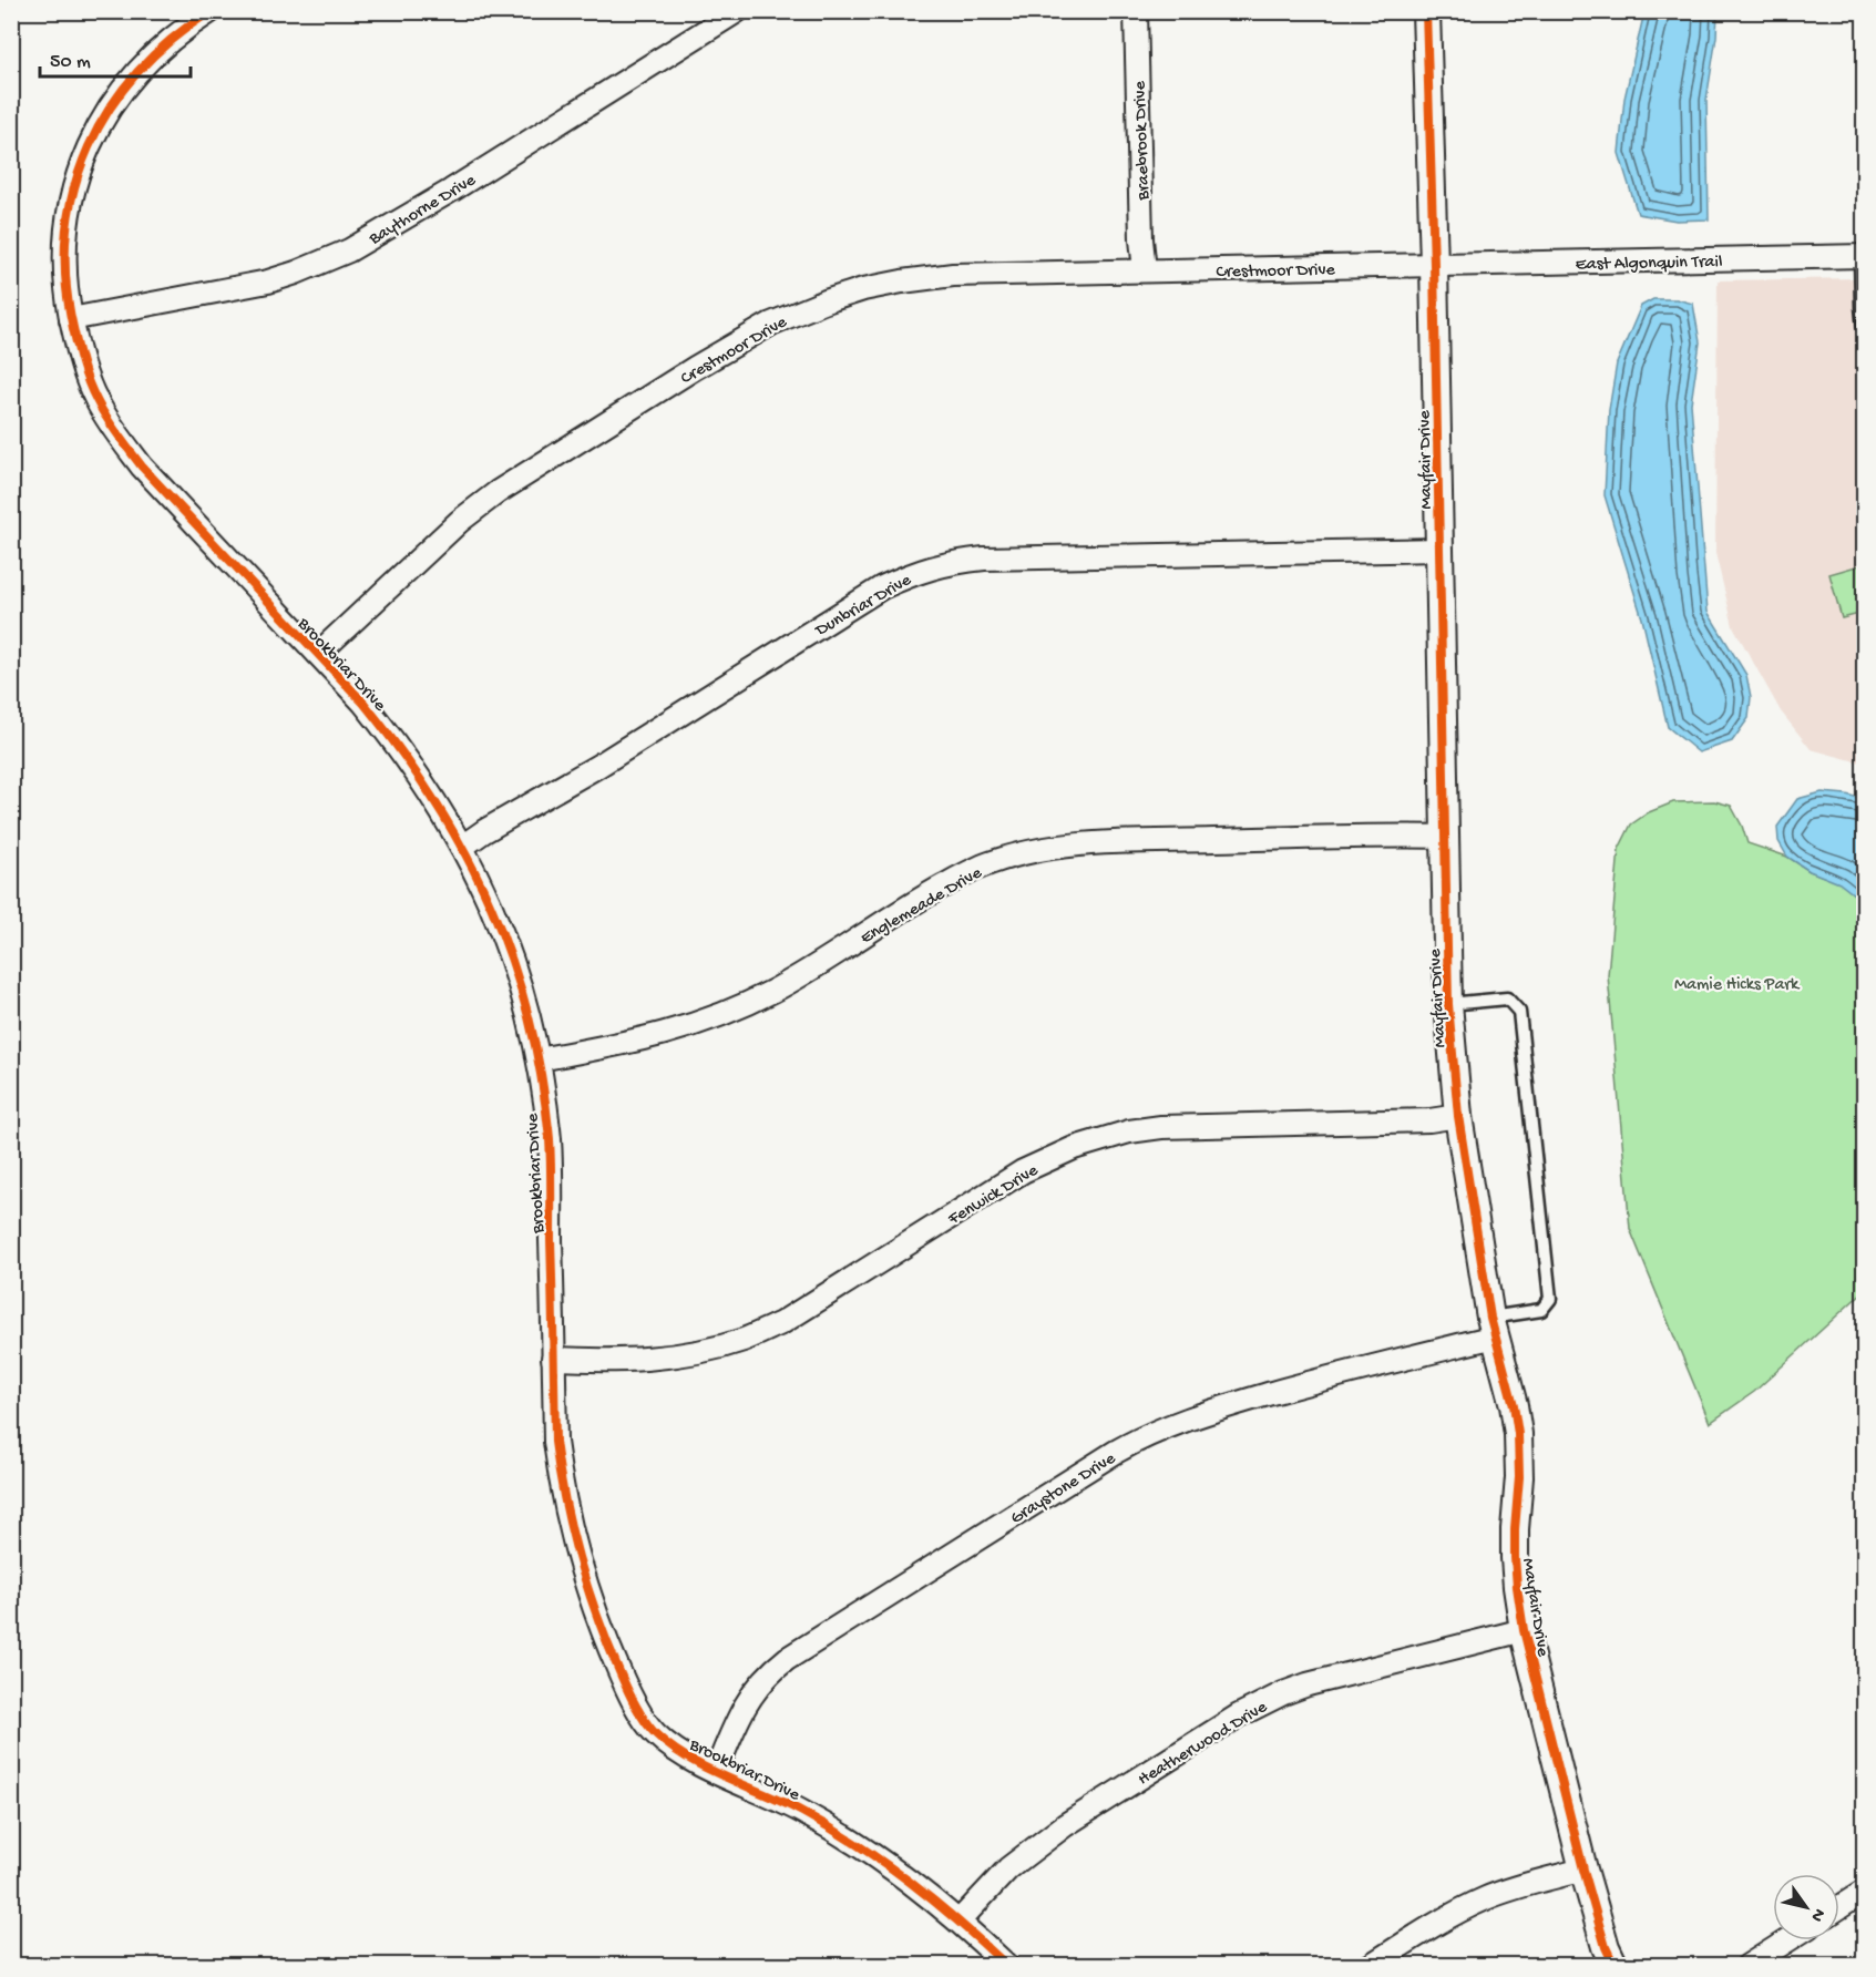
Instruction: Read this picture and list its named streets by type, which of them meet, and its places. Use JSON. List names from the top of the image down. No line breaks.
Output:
{"streets":{"street":["Braebrook Drive","Baythorne Drive","East Algonquin Trail","Crestmoor Drive","Mayfair Drive","Dunbriar Drive","Brookbriar Drive","Englemeade Drive","Fenwick Drive","Graystone Drive","Heatherwood Drive"]},"crossings":[["Braebrook Drive","Crestmoor Drive"],["Baythorne Drive","Brookbriar Drive"],["East Algonquin Trail","Crestmoor Drive"],["East Algonquin Trail","Mayfair Drive"],["Crestmoor Drive","Mayfair Drive"],["Crestmoor Drive","Brookbriar Drive"],["Mayfair Drive","Dunbriar Drive"],["Mayfair Drive","Englemeade Drive"],["Mayfair Drive","Fenwick Drive"],["Mayfair Drive","Graystone Drive"],["Mayfair Drive","Heatherwood Drive"],["Dunbriar Drive","Brookbriar Drive"],["Brookbriar Drive","Englemeade Drive"],["Brookbriar Drive","Fenwick Drive"],["Brookbriar Drive","Graystone Drive"],["Brookbriar Drive","Heatherwood Drive"]],"parks":["Mamie Hicks Park"],"scale_bar":"50 m","north":"bottom right"}
